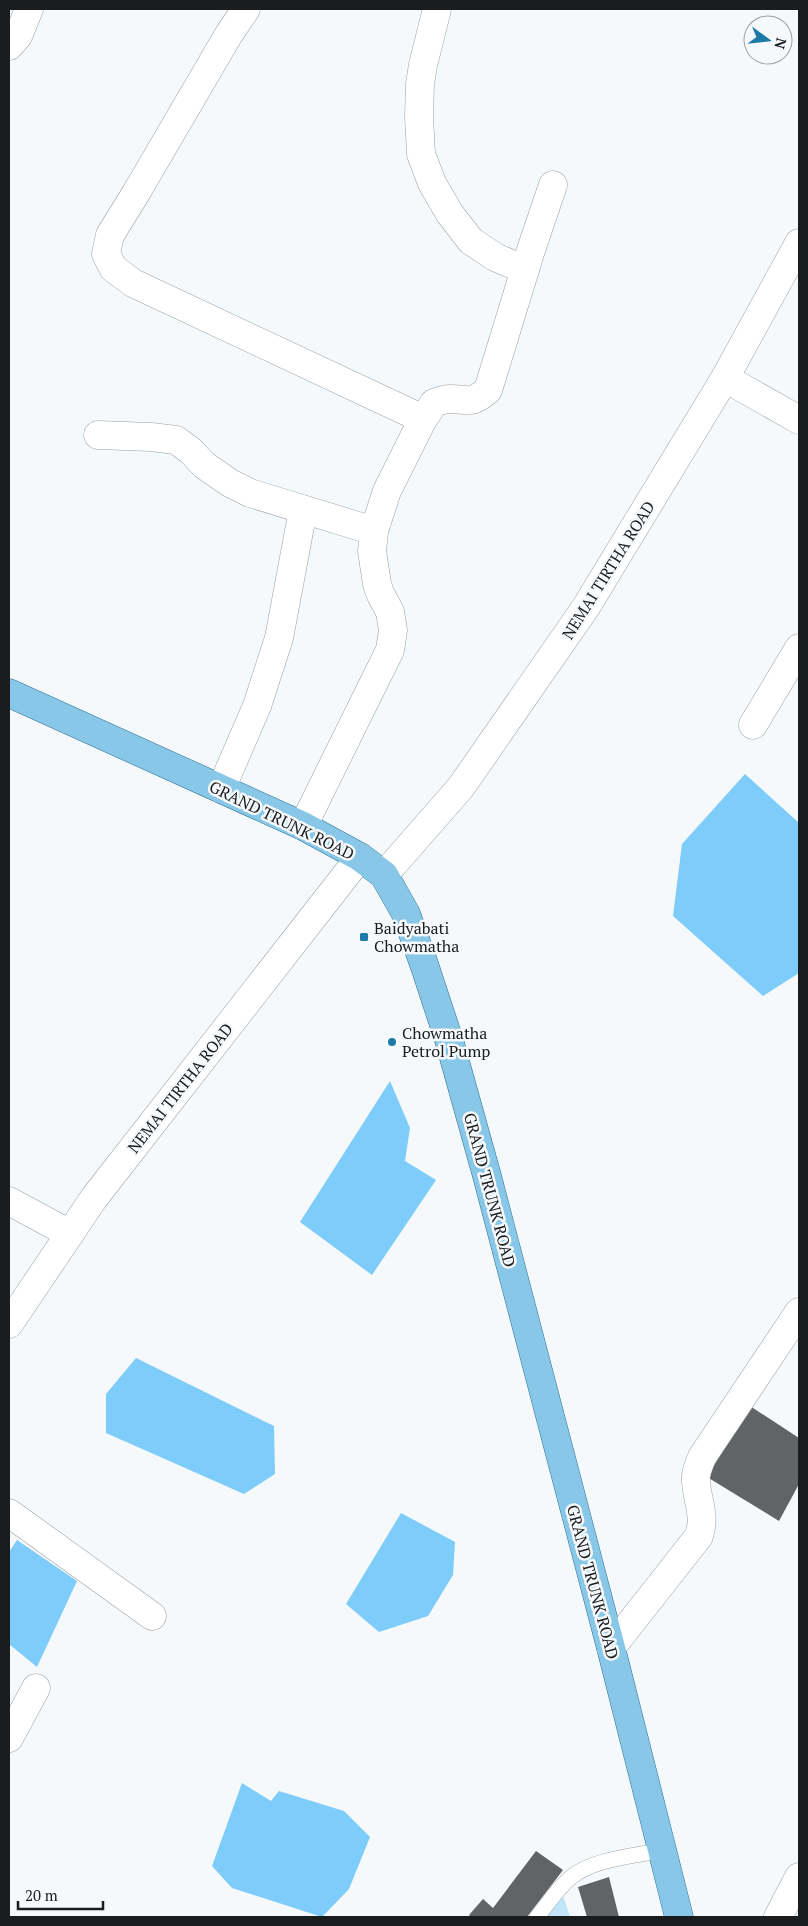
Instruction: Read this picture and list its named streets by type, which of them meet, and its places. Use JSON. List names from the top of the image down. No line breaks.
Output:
{"streets":{"main road":["GRAND TRUNK ROAD"],"street":["NEMAI TIRTHA ROAD"]},"crossings":[["NEMAI TIRTHA ROAD","GRAND TRUNK ROAD"]],"places":{"transit":["Baidyabati Chowmatha"],"other":["Chowmatha Petrol Pump"]},"scale_bar":"20 m","north":"right"}
